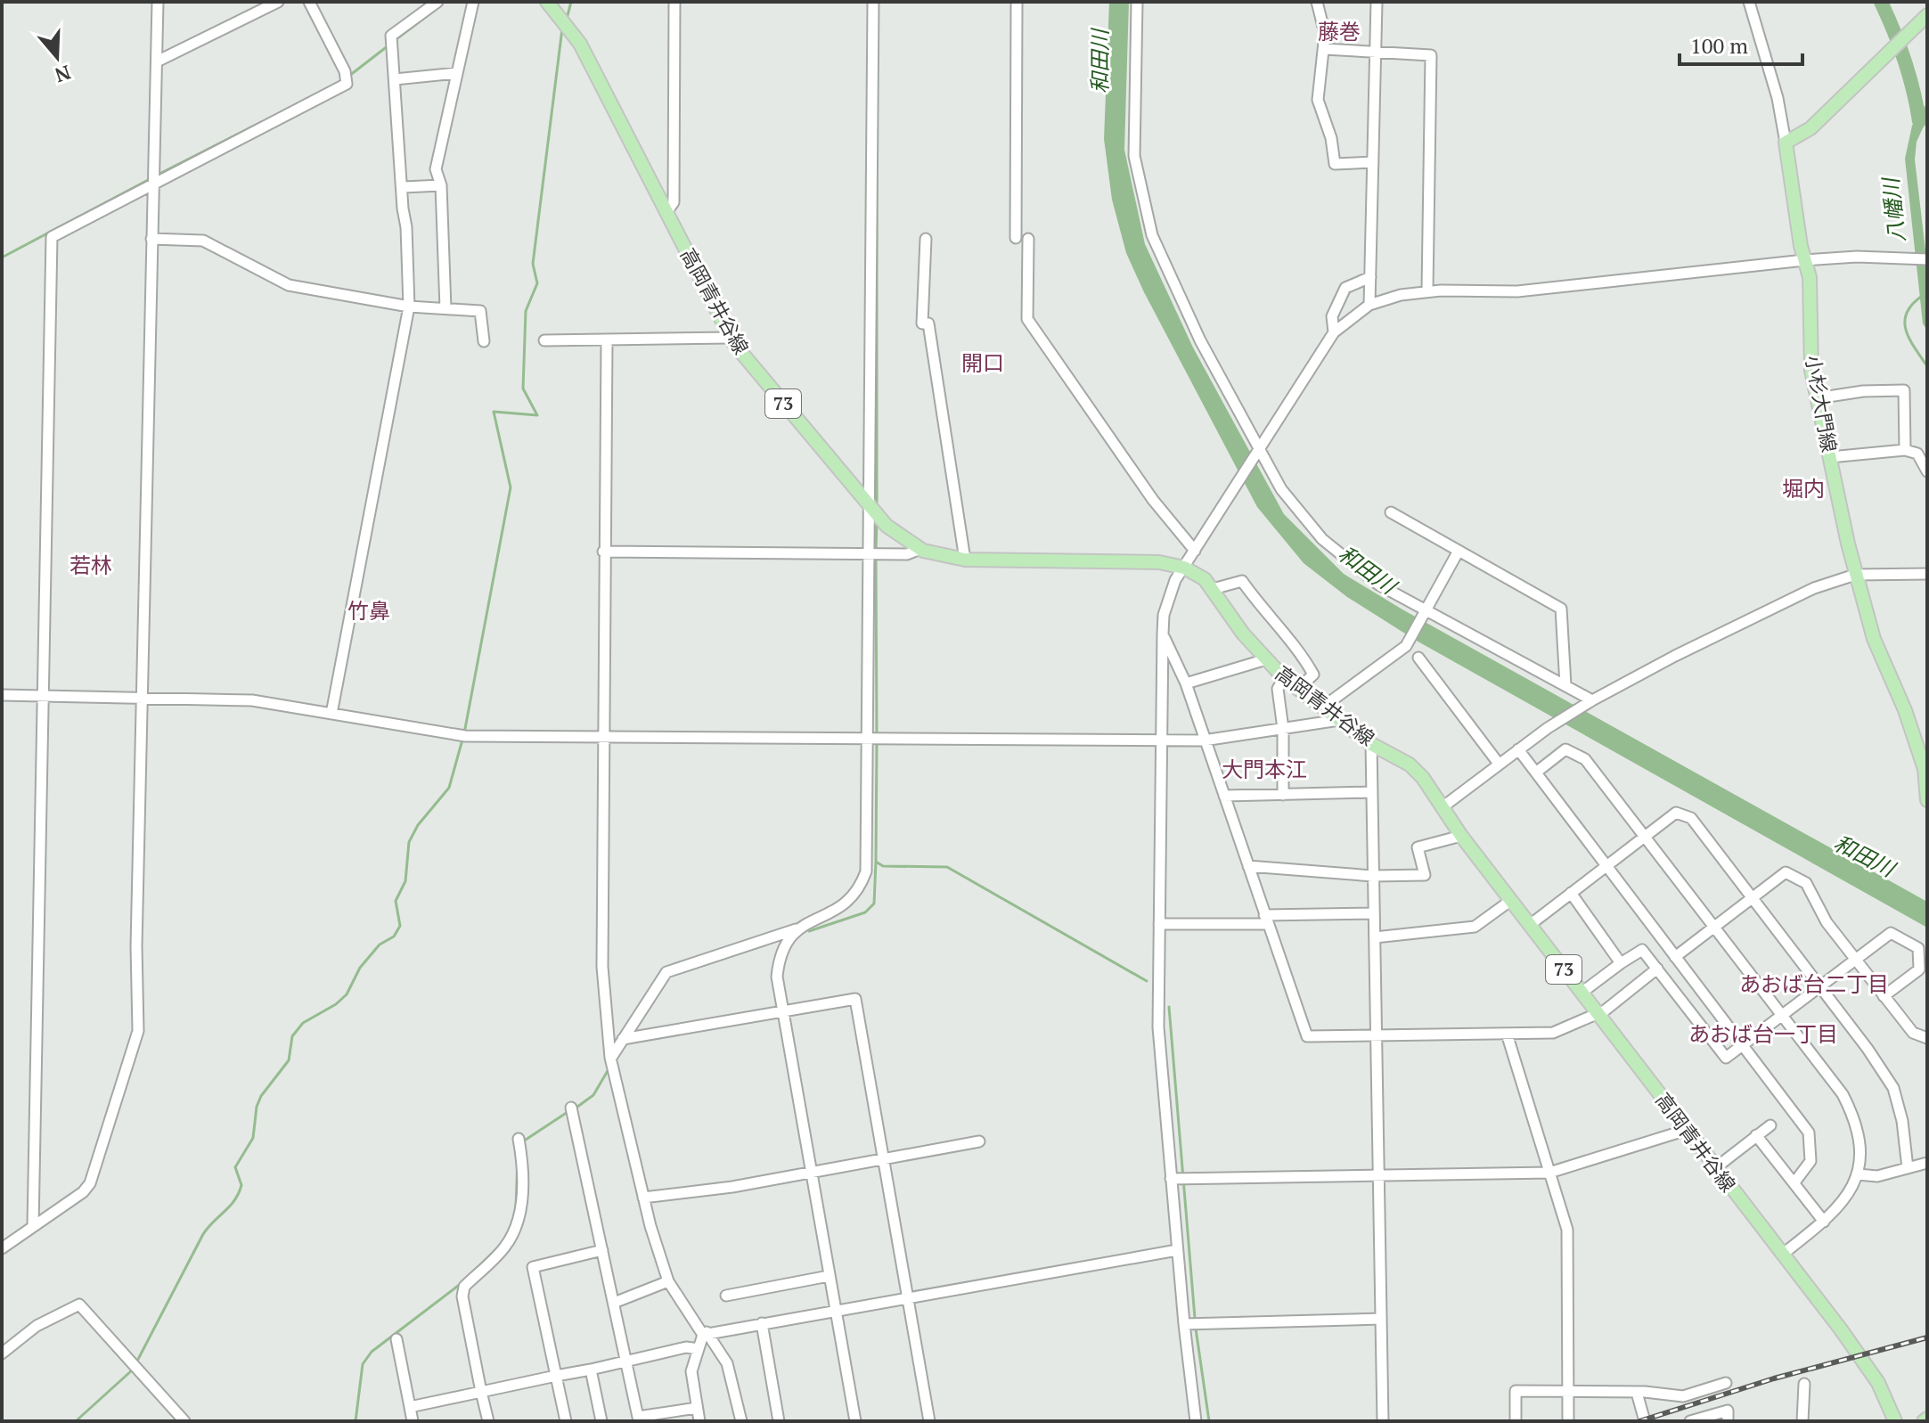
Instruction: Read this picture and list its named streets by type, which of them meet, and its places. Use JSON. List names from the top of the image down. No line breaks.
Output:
{"streets":{"main road":["高岡青井谷線","73","小杉大門線"]},"districts":["藤巻","開口","堀内","若林","竹鼻","大門本江","あおば台二丁目","あおば台一丁目"],"water":["和田川","八幡川"],"scale_bar":"100 m","north":"bottom"}
